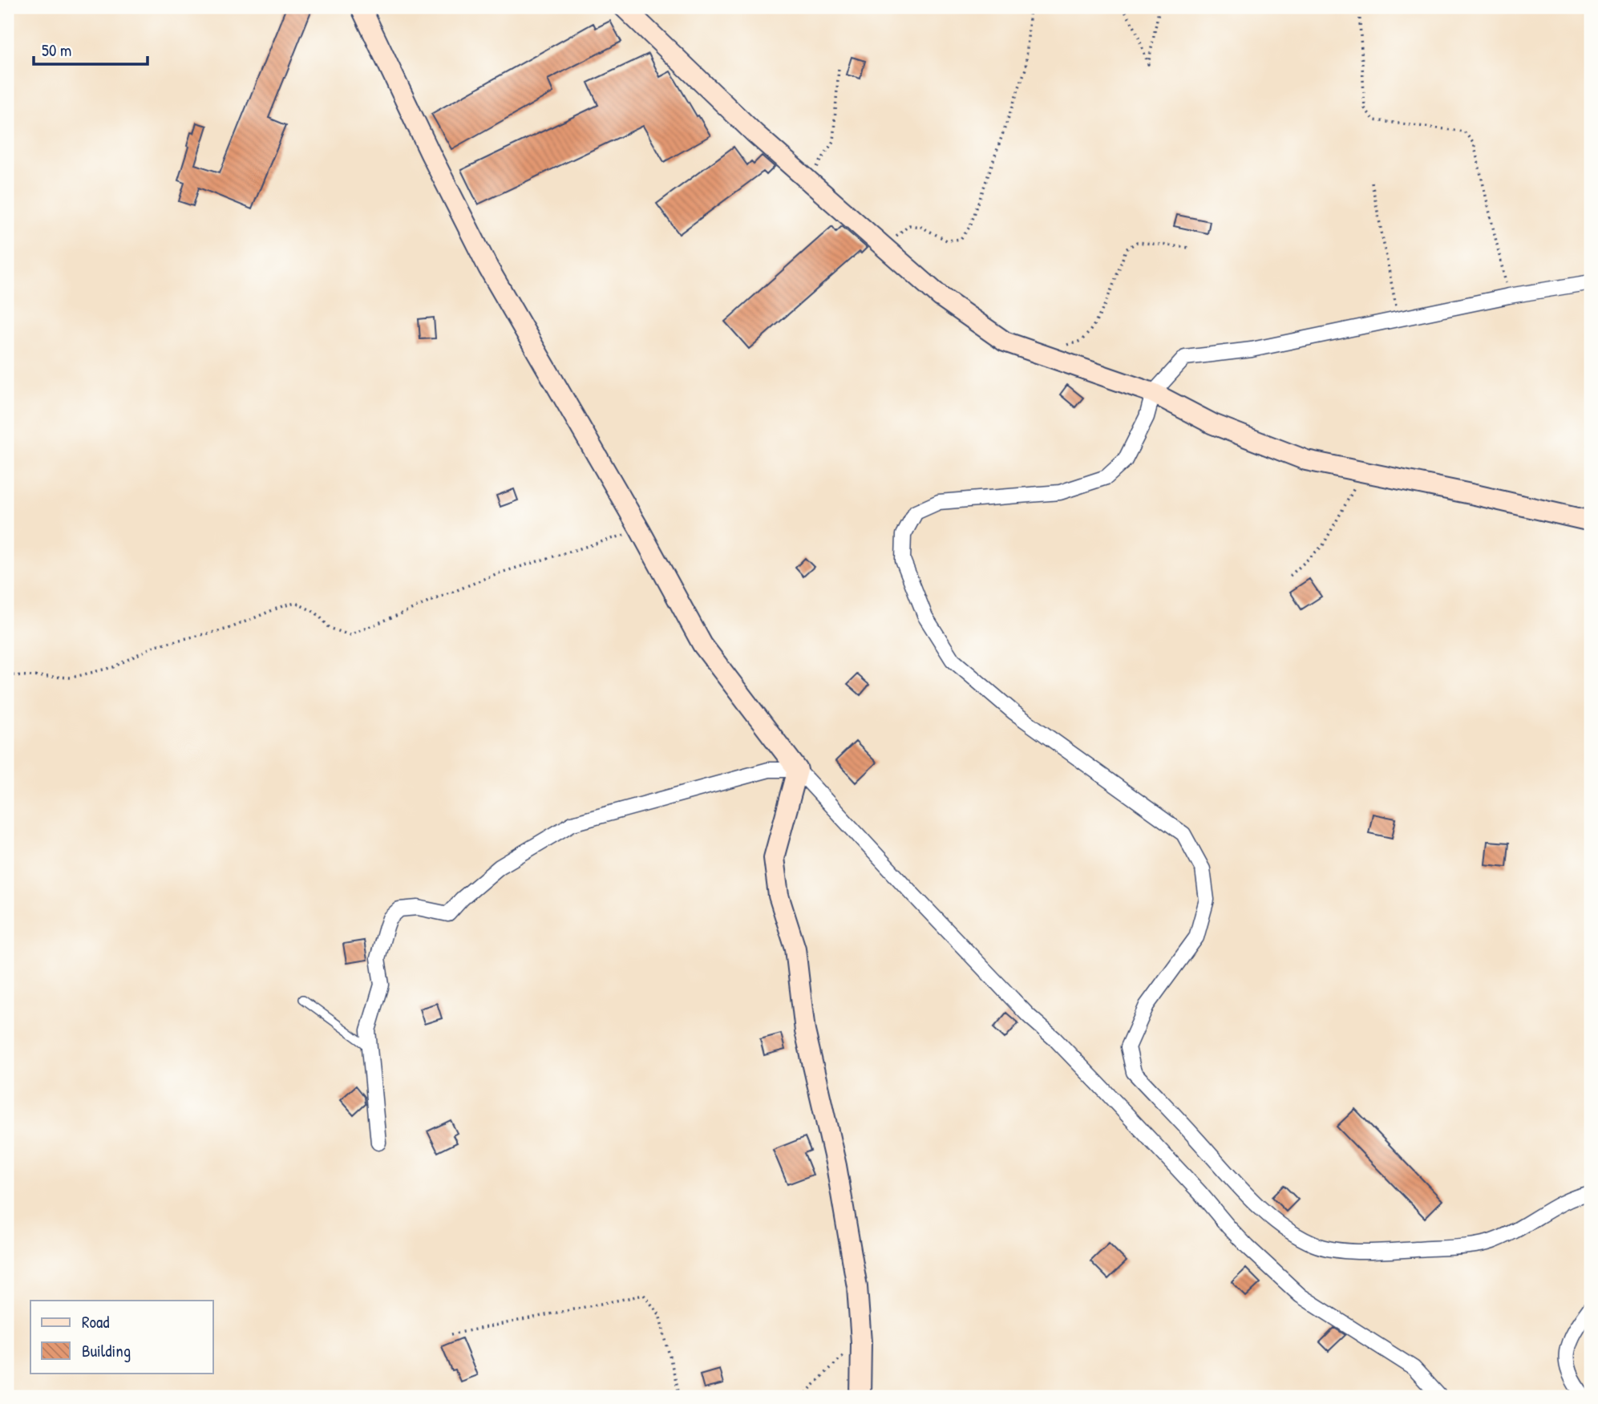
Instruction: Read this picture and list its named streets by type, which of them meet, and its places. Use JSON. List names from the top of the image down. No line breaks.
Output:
{"legend":["Road","Building"],"scale_bar":"50 m"}
